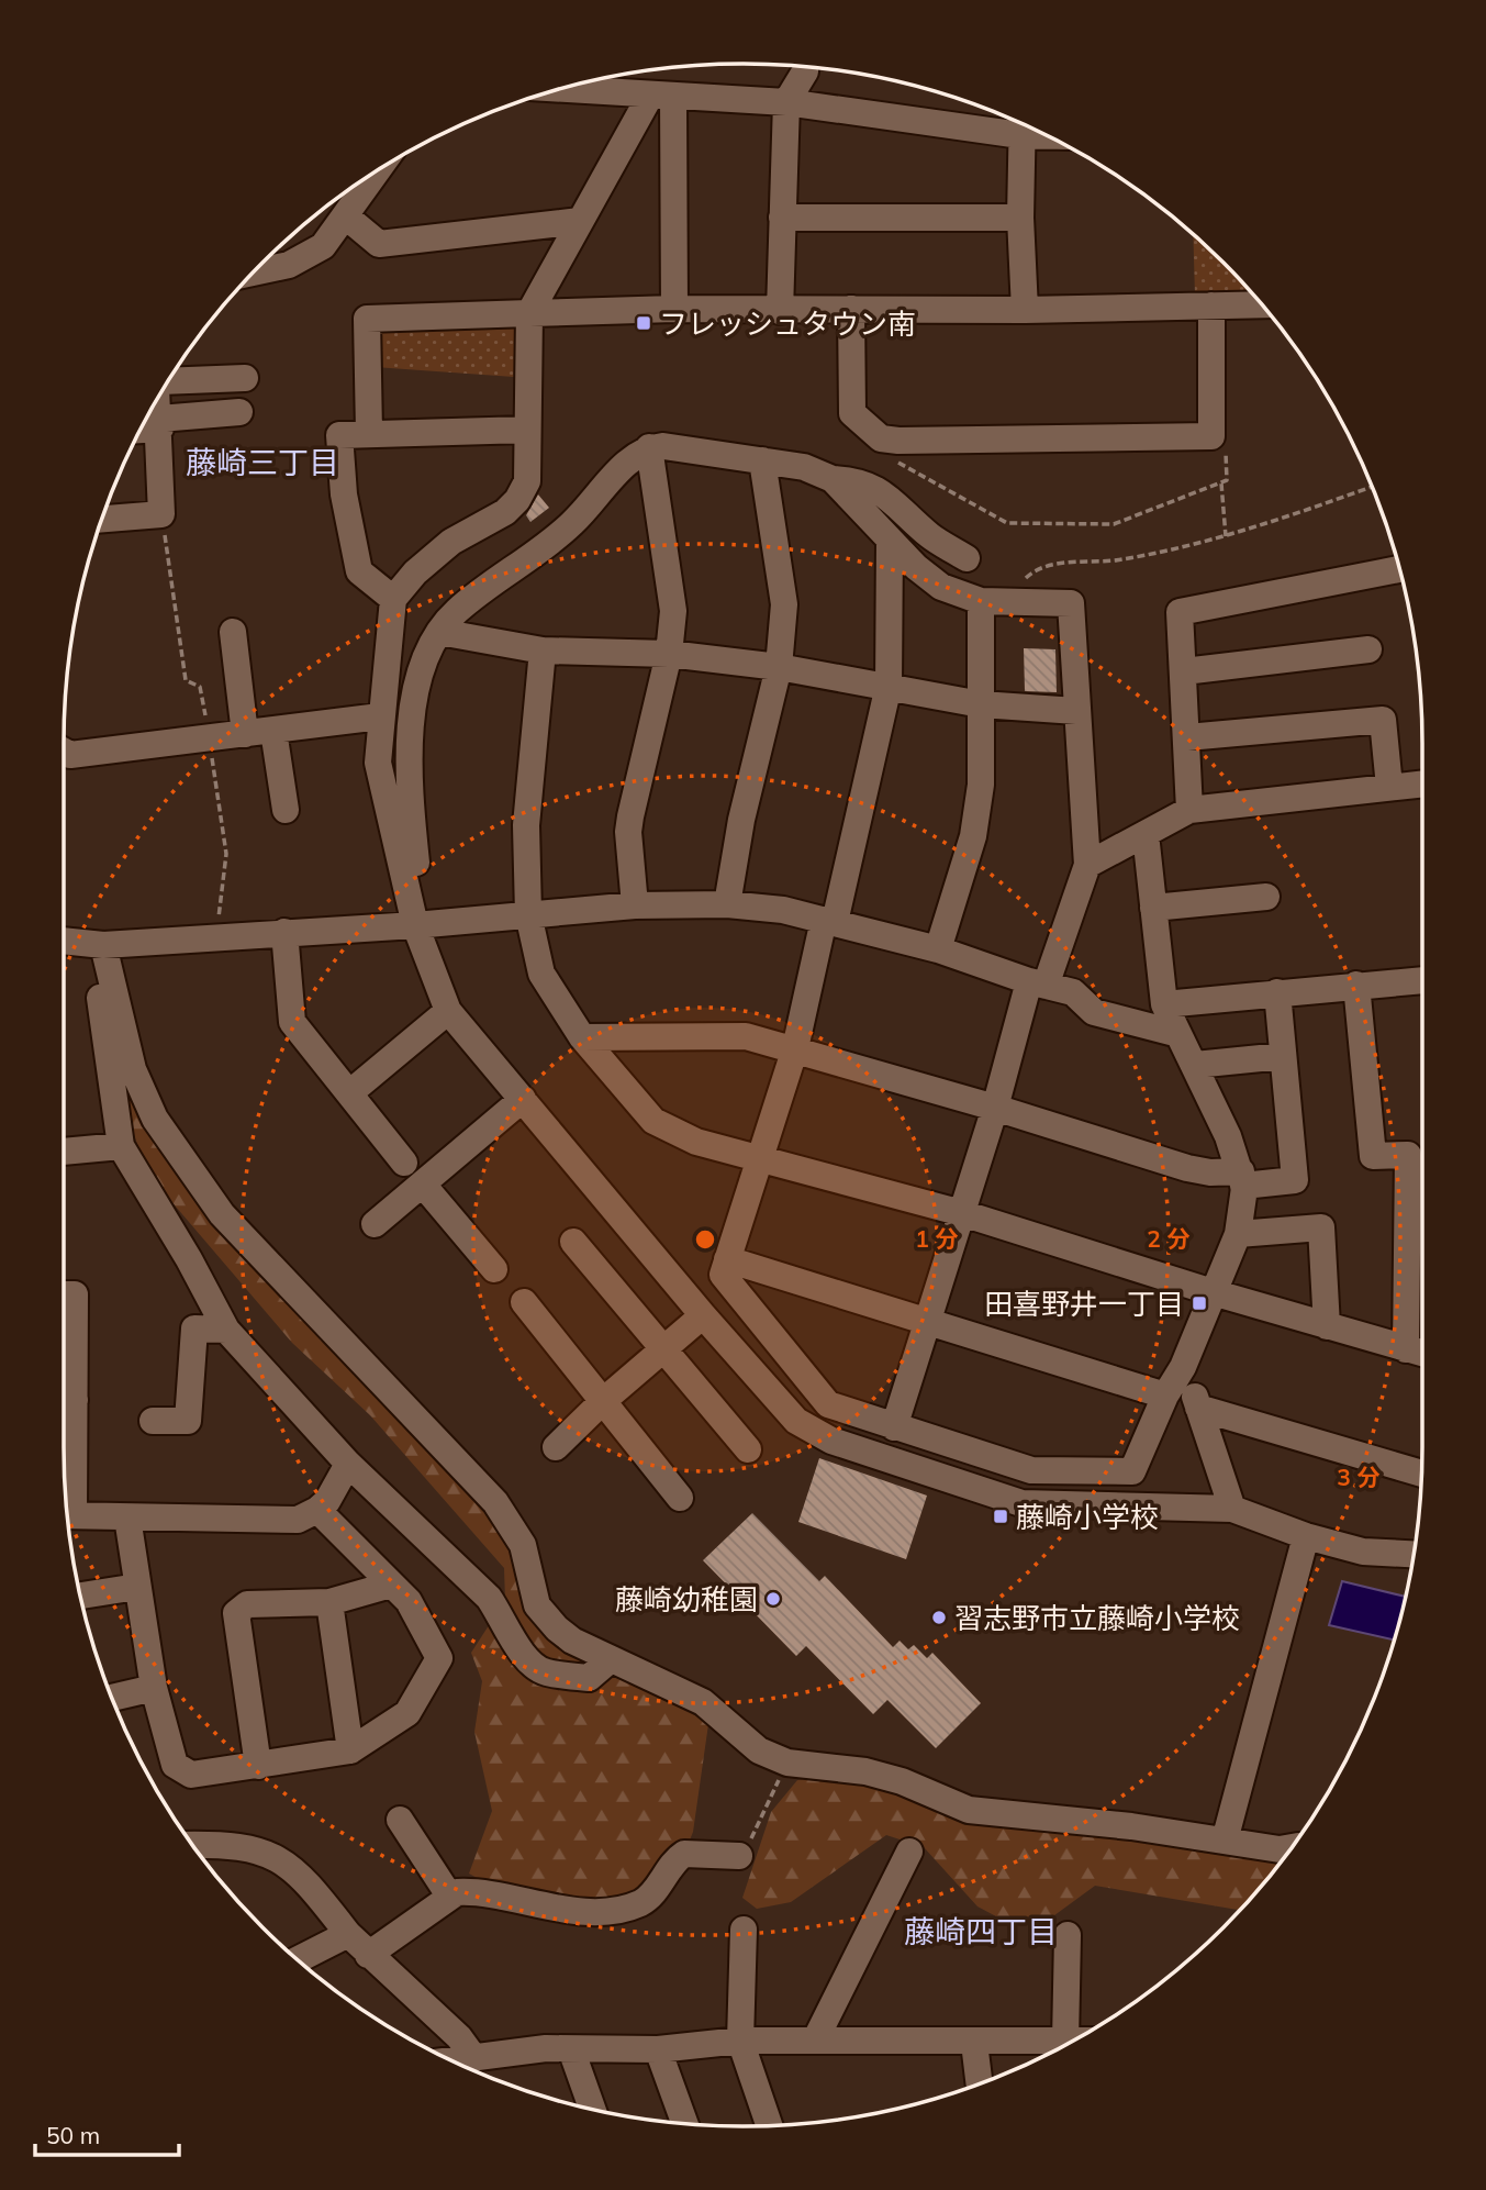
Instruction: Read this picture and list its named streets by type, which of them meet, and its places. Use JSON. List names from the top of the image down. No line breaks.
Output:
{"districts":["藤崎三丁目","藤崎四丁目"],"places":{"transit":["フレッシュタウン南","田喜野井一丁目","藤崎小学校"],"other":["藤崎幼稚園","習志野市立藤崎小学校"]},"scale_bar":"50 m","rings":["1 分","2 分","3 分"]}
